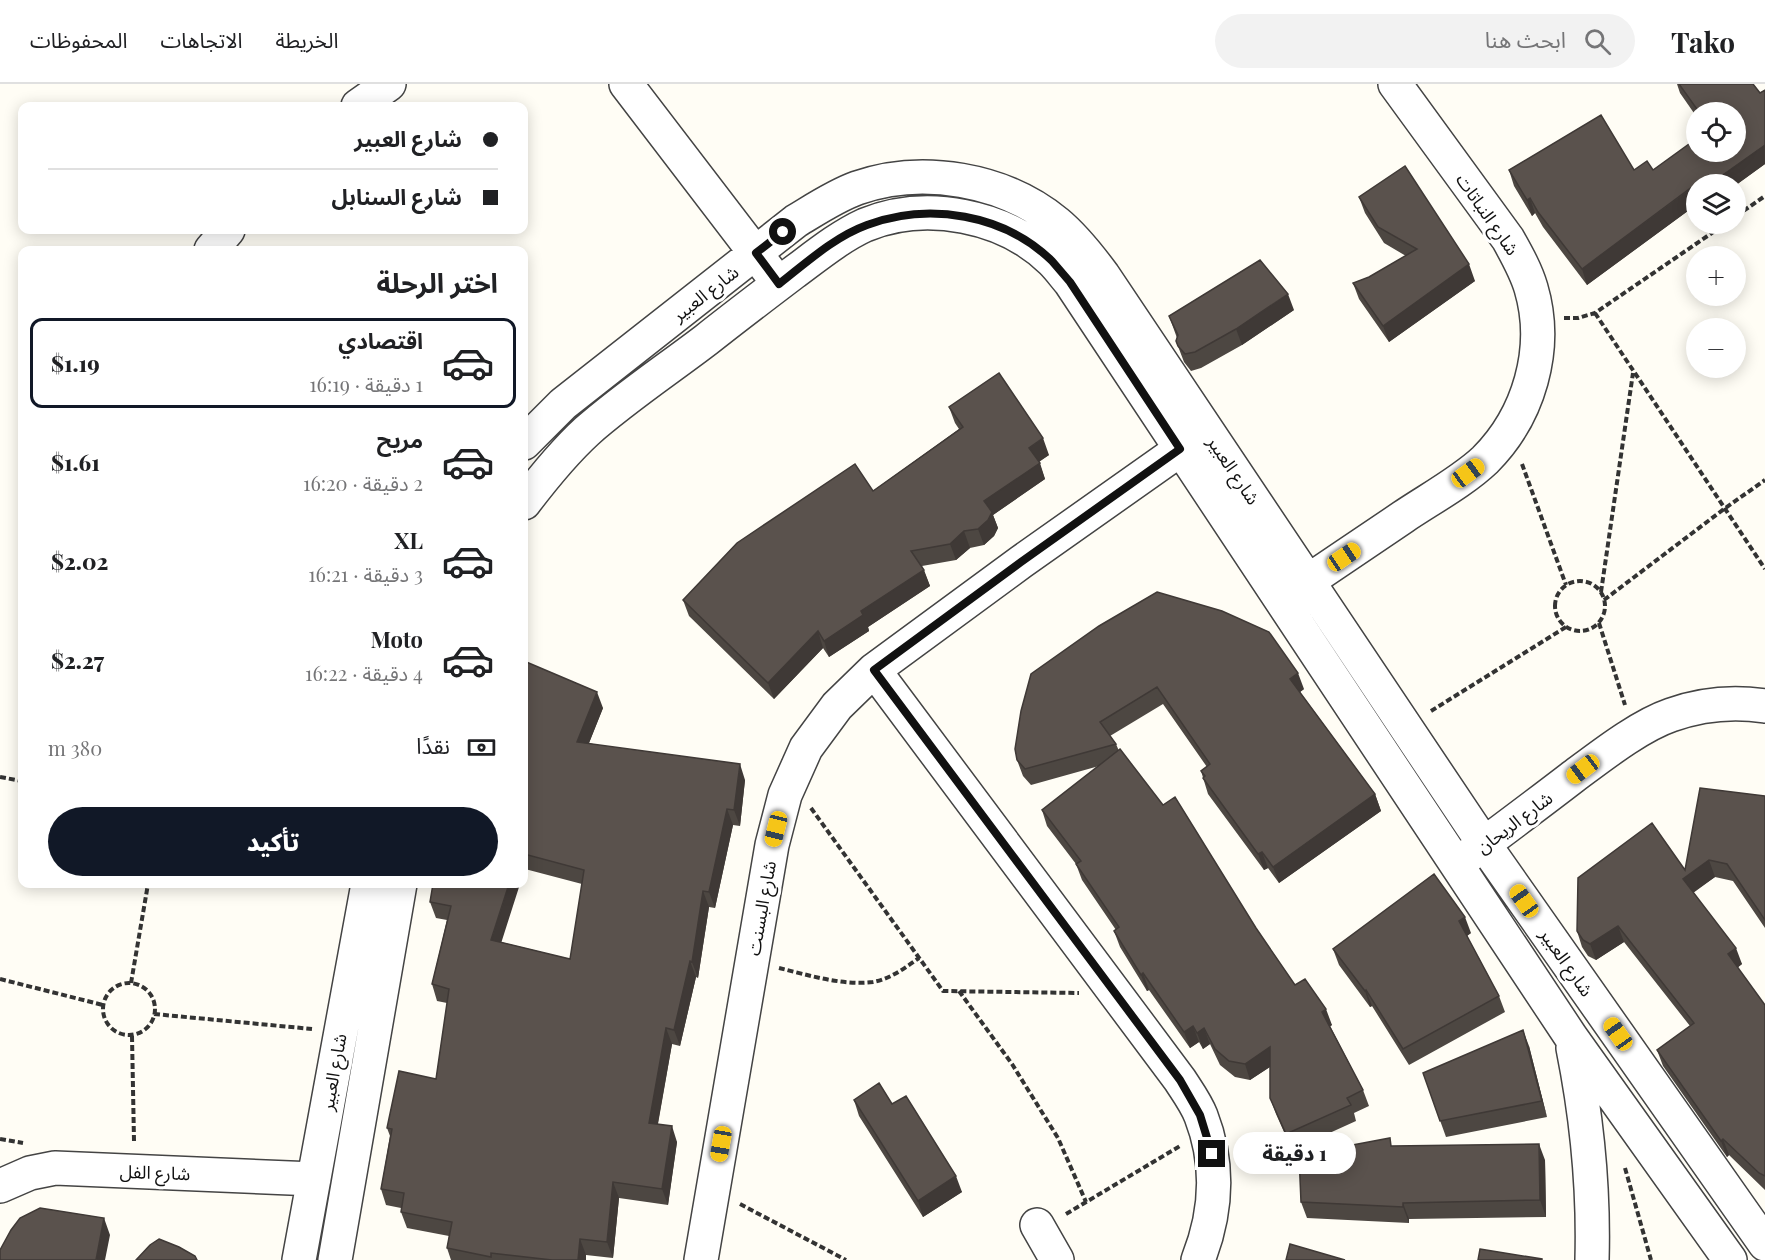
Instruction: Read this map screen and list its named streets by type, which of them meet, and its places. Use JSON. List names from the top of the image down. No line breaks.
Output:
{"streets":{"street":["شارع النباتات","شارع العبير","شارع الريحان","شارع البسنت","شارع الفل"]},"crossings":[["شارع النباتات","شارع العبير"],["شارع العبير","شارع الريحان"],["شارع العبير","شارع البسنت"],["شارع العبير","شارع الفل"]],"page":{"header":"Tako","search":"ابحث هنا","nav":["الخريطة","الاتجاهات","المحفوظات"],"map_buttons":["+","−"],"banner":["شارع العبير","شارع السنابل"],"heading":"اختر الرحلة","list":[{"name":"اقتصادي","note":"1 دقيقة · 16:19","value":"$1.19"},{"name":"مريح","note":"2 دقيقة · 16:20","value":"$1.61"},{"name":"XL","note":"3 دقيقة · 16:21","value":"$2.02"},{"name":"Moto","note":"4 دقيقة · 16:22","value":"$2.27"}],"pay":["نقدًا","380 m"],"buttons":"تأكيد","bubble":"1 دقيقة"}}
